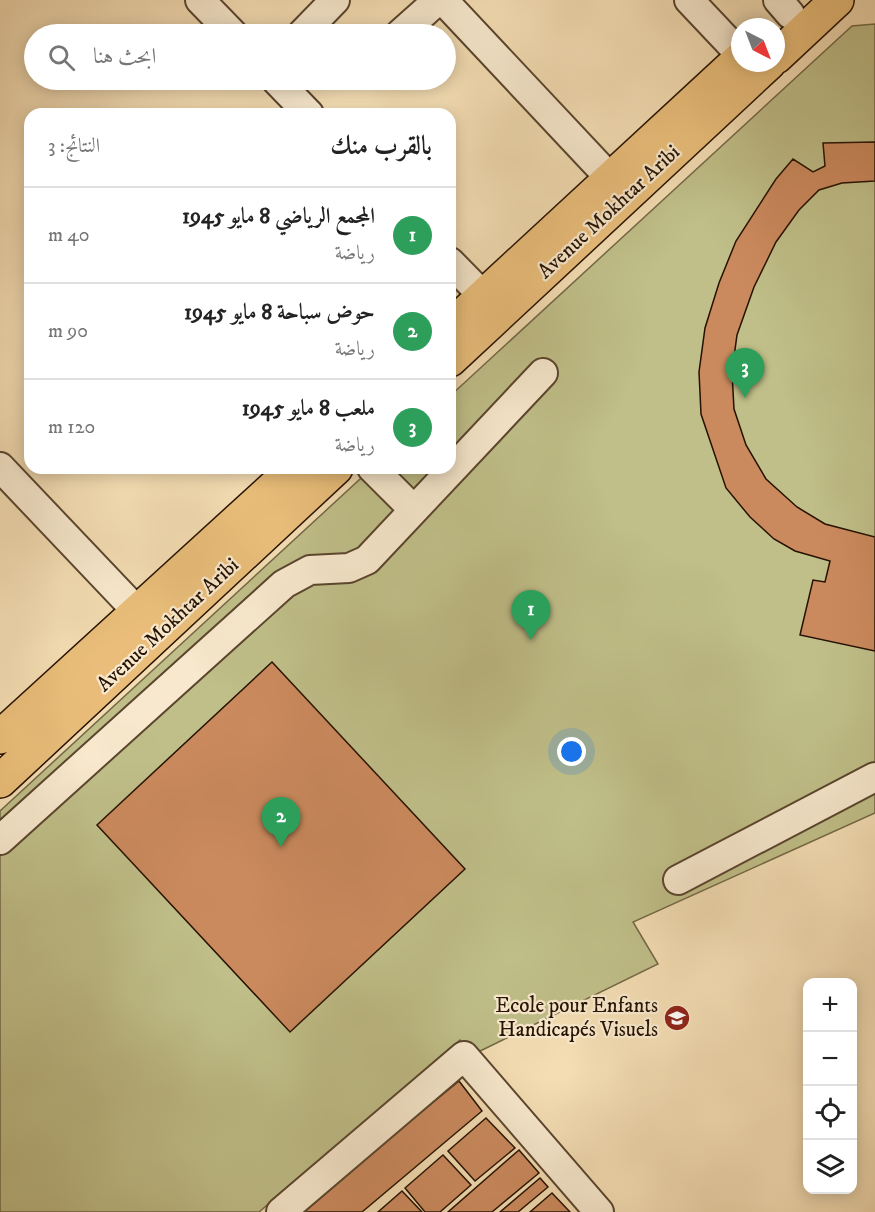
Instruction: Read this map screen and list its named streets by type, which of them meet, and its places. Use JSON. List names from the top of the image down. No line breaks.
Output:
{"streets":{"main road":["Avenue Mokhtar Aribi"]},"places":{"school or university":["Ecole pour Enfants Handicapés Visuels"]},"north":"bottom right","page":{"search":"ابحث هنا","heading":["بالقرب منك","النتائج: 3"],"list":[{"mark":"1","name":"المجمع الرياضي 8 مايو 1945","note":"رياضة","value":"40 m"},{"mark":"2","name":"حوض سباحة 8 مايو 1945","note":"رياضة","value":"90 m"},{"mark":"3","name":"ملعب 8 مايو 1945","note":"رياضة","value":"120 m"}],"pins":["3","1","2"],"map_buttons":["+","−"]}}
